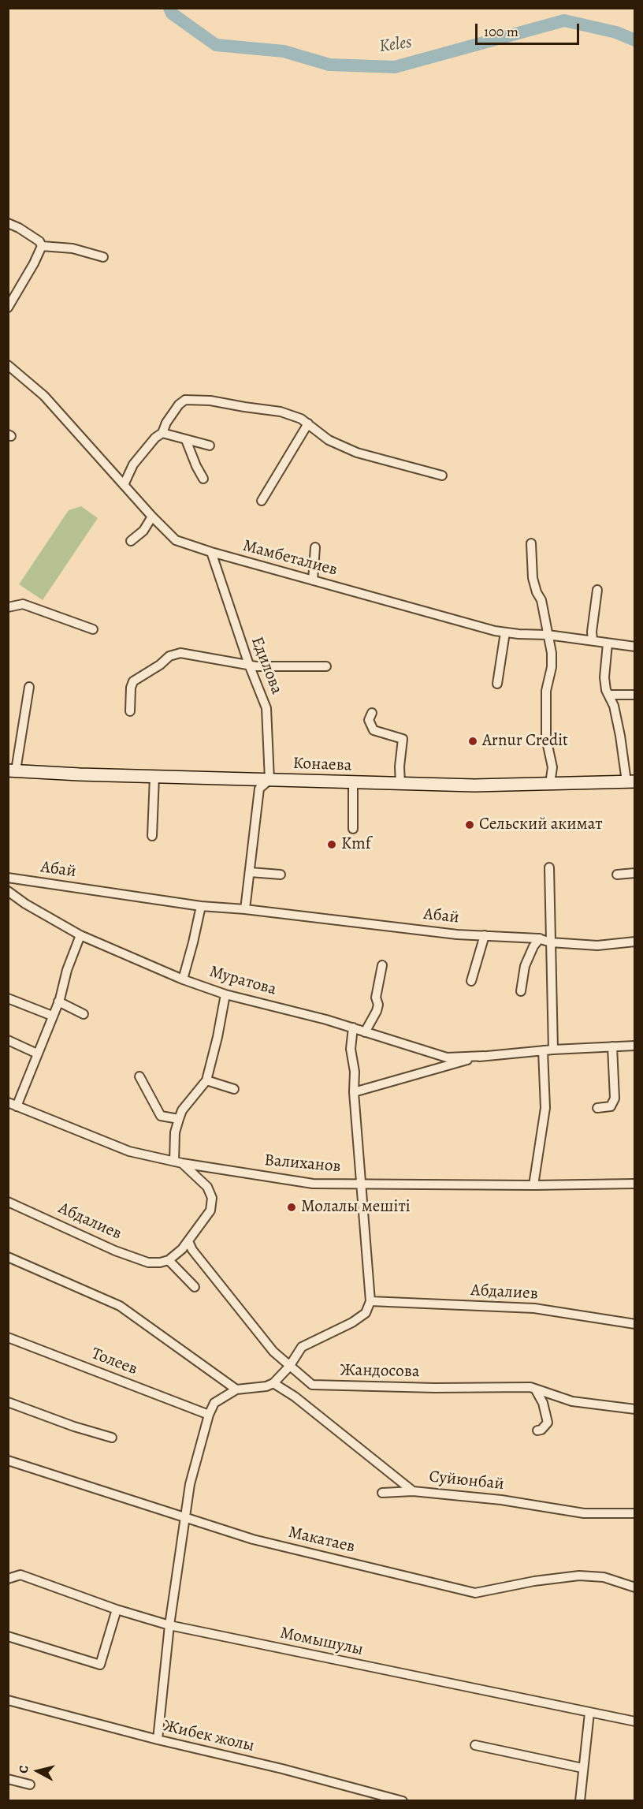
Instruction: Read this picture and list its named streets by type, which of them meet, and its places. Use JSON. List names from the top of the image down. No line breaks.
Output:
{"streets":{"main road":["Конаева"],"street":["Мамбеталиев","Едилова","Абай","Муратова","Валиханов","Абдалиев","Толеев","Жандосова","Суйюнбай","Макатаев","Момышулы","Жибек жолы"]},"crossings":[["Мамбеталиев","Едилова"],["Едилова","Конаева"]],"water":["Keles"],"places":["Arnur Credit","Сельский акимат","Kmf","Молалы мешіті"],"scale_bar":"100 m","north":"left"}
